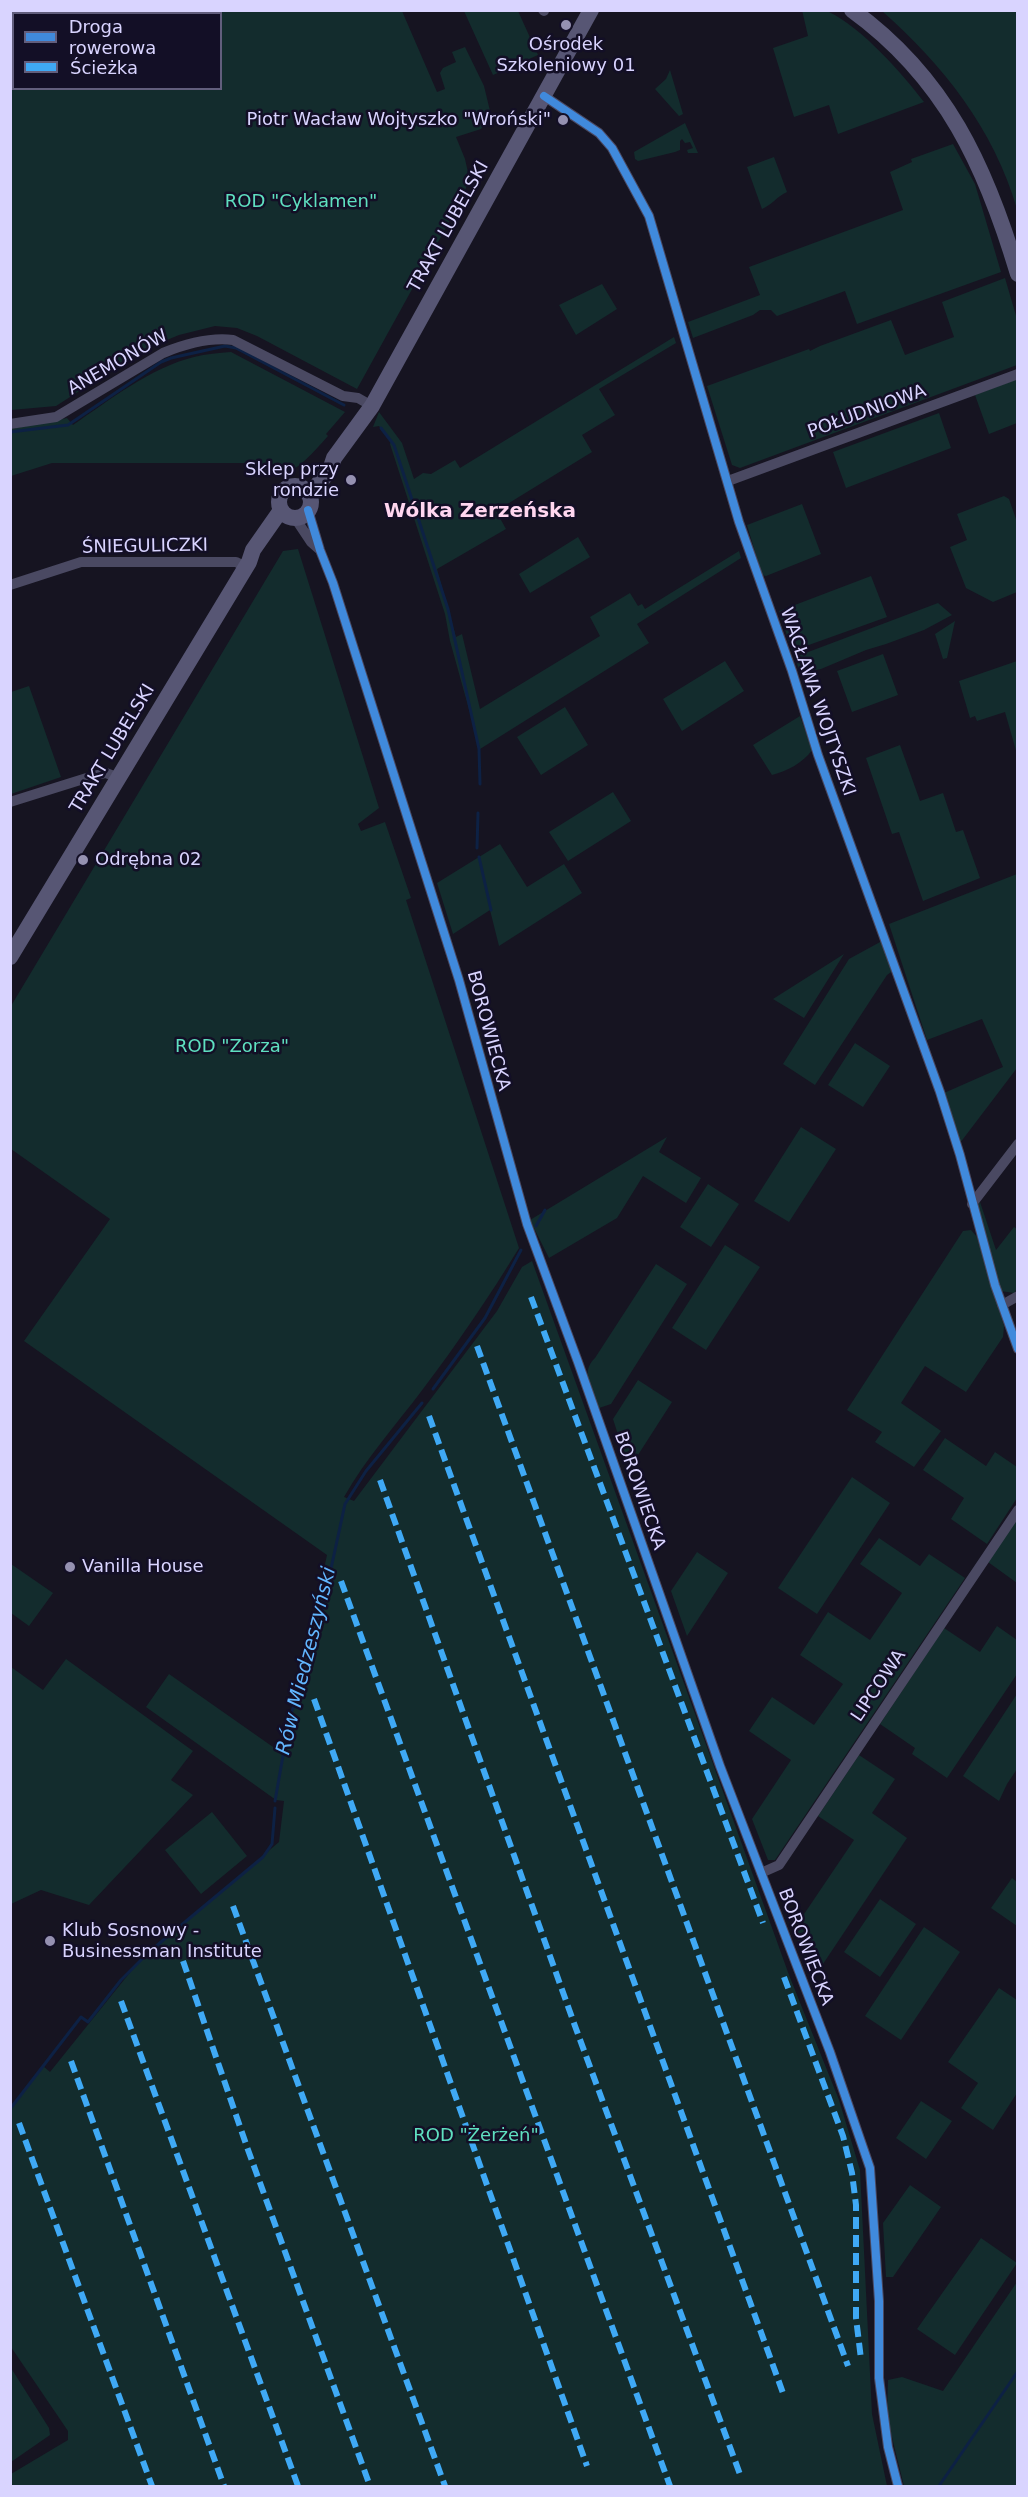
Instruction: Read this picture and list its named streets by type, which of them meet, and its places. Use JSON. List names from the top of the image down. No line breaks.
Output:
{"streets":{"street":["TRAKT LUBELSKI","ANEMONÓW","POŁUDNIOWA","ŚNIEGULICZKI","WACŁAWA WOJTYSZKI","BOROWIECKA","LIPCOWA"]},"crossings":[["TRAKT LUBELSKI","ANEMONÓW"],["TRAKT LUBELSKI","ŚNIEGULICZKI"],["TRAKT LUBELSKI","WACŁAWA WOJTYSZKI"],["TRAKT LUBELSKI","BOROWIECKA"],["POŁUDNIOWA","WACŁAWA WOJTYSZKI"],["BOROWIECKA","LIPCOWA"]],"districts":["Wólka Zerzeńska"],"water":["Rów Miedzeszyński"],"parks":["ROD \"Cyklamen\"","ROD \"Zorza\"","ROD \"Żerżeń\""],"places":["Ośrodek Szkoleniowy 01","Piotr Wacław Wojtyszko \"Wroński\"","Sklep przy rondzie","Odrębna 02","Vanilla House","Klub Sosnowy - Businessman Institute"],"legend":["Droga rowerowa","Ścieżka"]}
